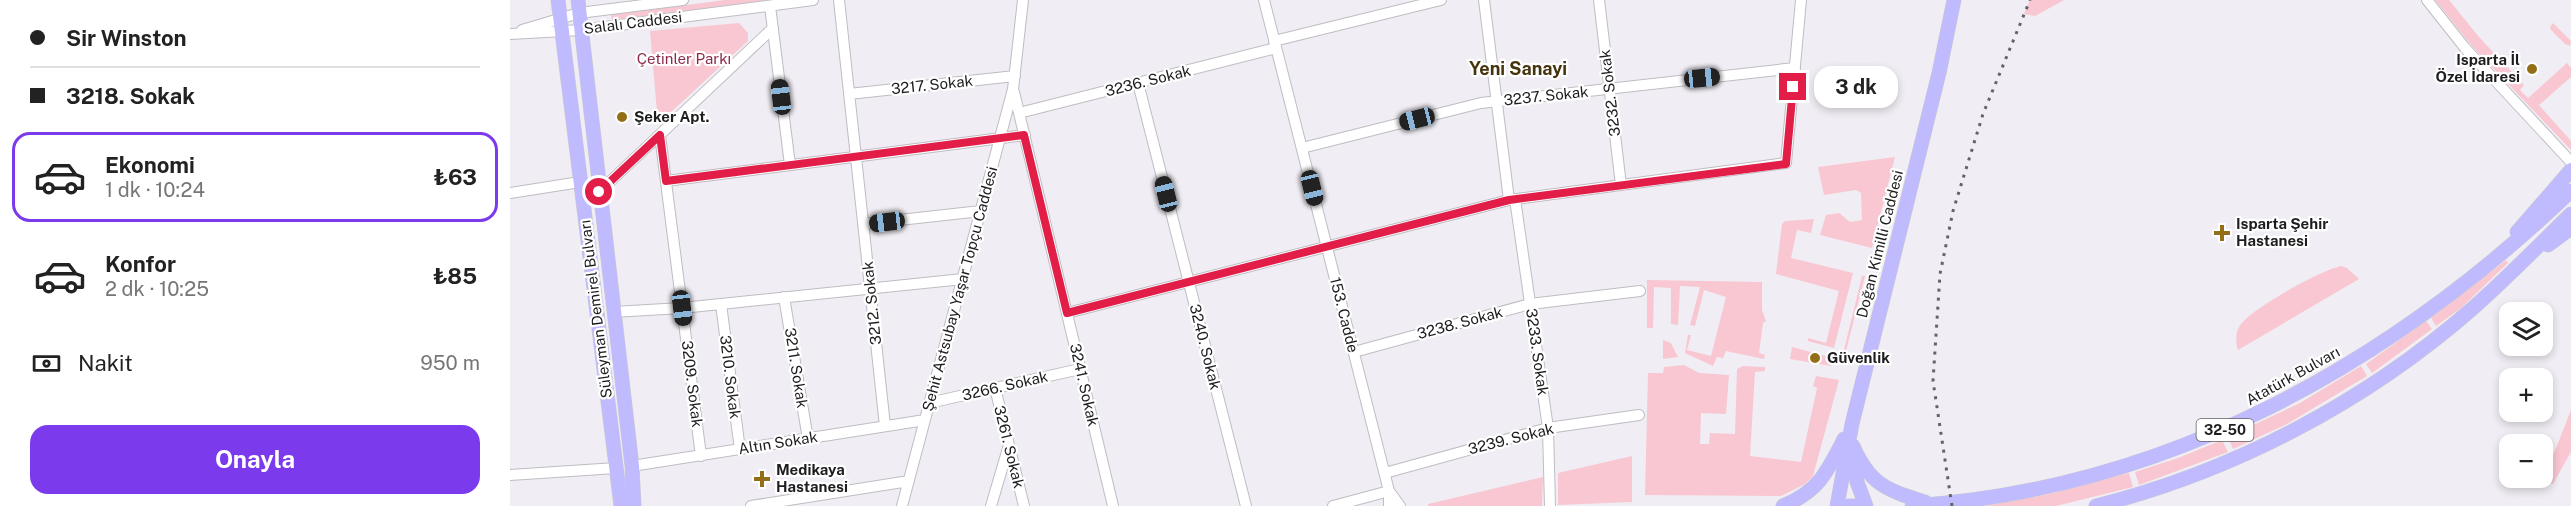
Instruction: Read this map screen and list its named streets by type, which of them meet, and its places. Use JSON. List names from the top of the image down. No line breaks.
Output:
{"streets":{"main road":["Doğan Kimilli Caddesi","Süleyman Demirel Bulvarı","Atatürk Bulvarı","32-50"],"street":["Salalı Caddesi","3236. Sokak","3217. Sokak","3232. Sokak","3237. Sokak","Şehit Astsubay Yaşar Topçu Caddesi","3212. Sokak","153. Cadde","3238. Sokak","3240. Sokak","3233. Sokak","3211. Sokak","3210. Sokak","3209. Sokak","3241. Sokak","3266. Sokak","3239. Sokak","Altın Sokak","3261. Sokak"]},"crossings":[["Salalı Caddesi","Süleyman Demirel Bulvarı"],["3236. Sokak","153. Cadde"],["3236. Sokak","3240. Sokak"],["3236. Sokak","3241. Sokak"],["3217. Sokak","Şehit Astsubay Yaşar Topçu Caddesi"],["3217. Sokak","3212. Sokak"],["3232. Sokak","3237. Sokak"],["3237. Sokak","153. Cadde"],["3237. Sokak","3233. Sokak"],["Şehit Astsubay Yaşar Topçu Caddesi","3241. Sokak"],["Şehit Astsubay Yaşar Topçu Caddesi","3266. Sokak"],["Şehit Astsubay Yaşar Topçu Caddesi","Altın Sokak"],["3212. Sokak","Altın Sokak"],["Süleyman Demirel Bulvarı","Altın Sokak"],["153. Cadde","3238. Sokak"],["153. Cadde","3239. Sokak"],["3238. Sokak","3233. Sokak"],["3233. Sokak","3239. Sokak"],["3211. Sokak","Altın Sokak"],["3210. Sokak","Altın Sokak"],["3209. Sokak","Altın Sokak"],["3241. Sokak","3266. Sokak"],["3266. Sokak","3261. Sokak"]],"districts":["Yeni Sanayi"],"parks":["Çetinler Parkı"],"places":{"other":["Isparta İl Özel İdaresi","Şeker Apt.","Güvenlik"],"health":["Isparta Şehir Hastanesi","Medikaya Hastanesi"]},"page":{"banner":["Sir Winston","3218. Sokak"],"bubble":"3 dk","list":[{"name":"Ekonomi","note":"1 dk · 10:24","value":"₺63"},{"name":"Konfor","note":"2 dk · 10:25","value":"₺85"}],"map_buttons":["+","−"],"pay":["Nakit","950 m"],"buttons":"Onayla"}}
